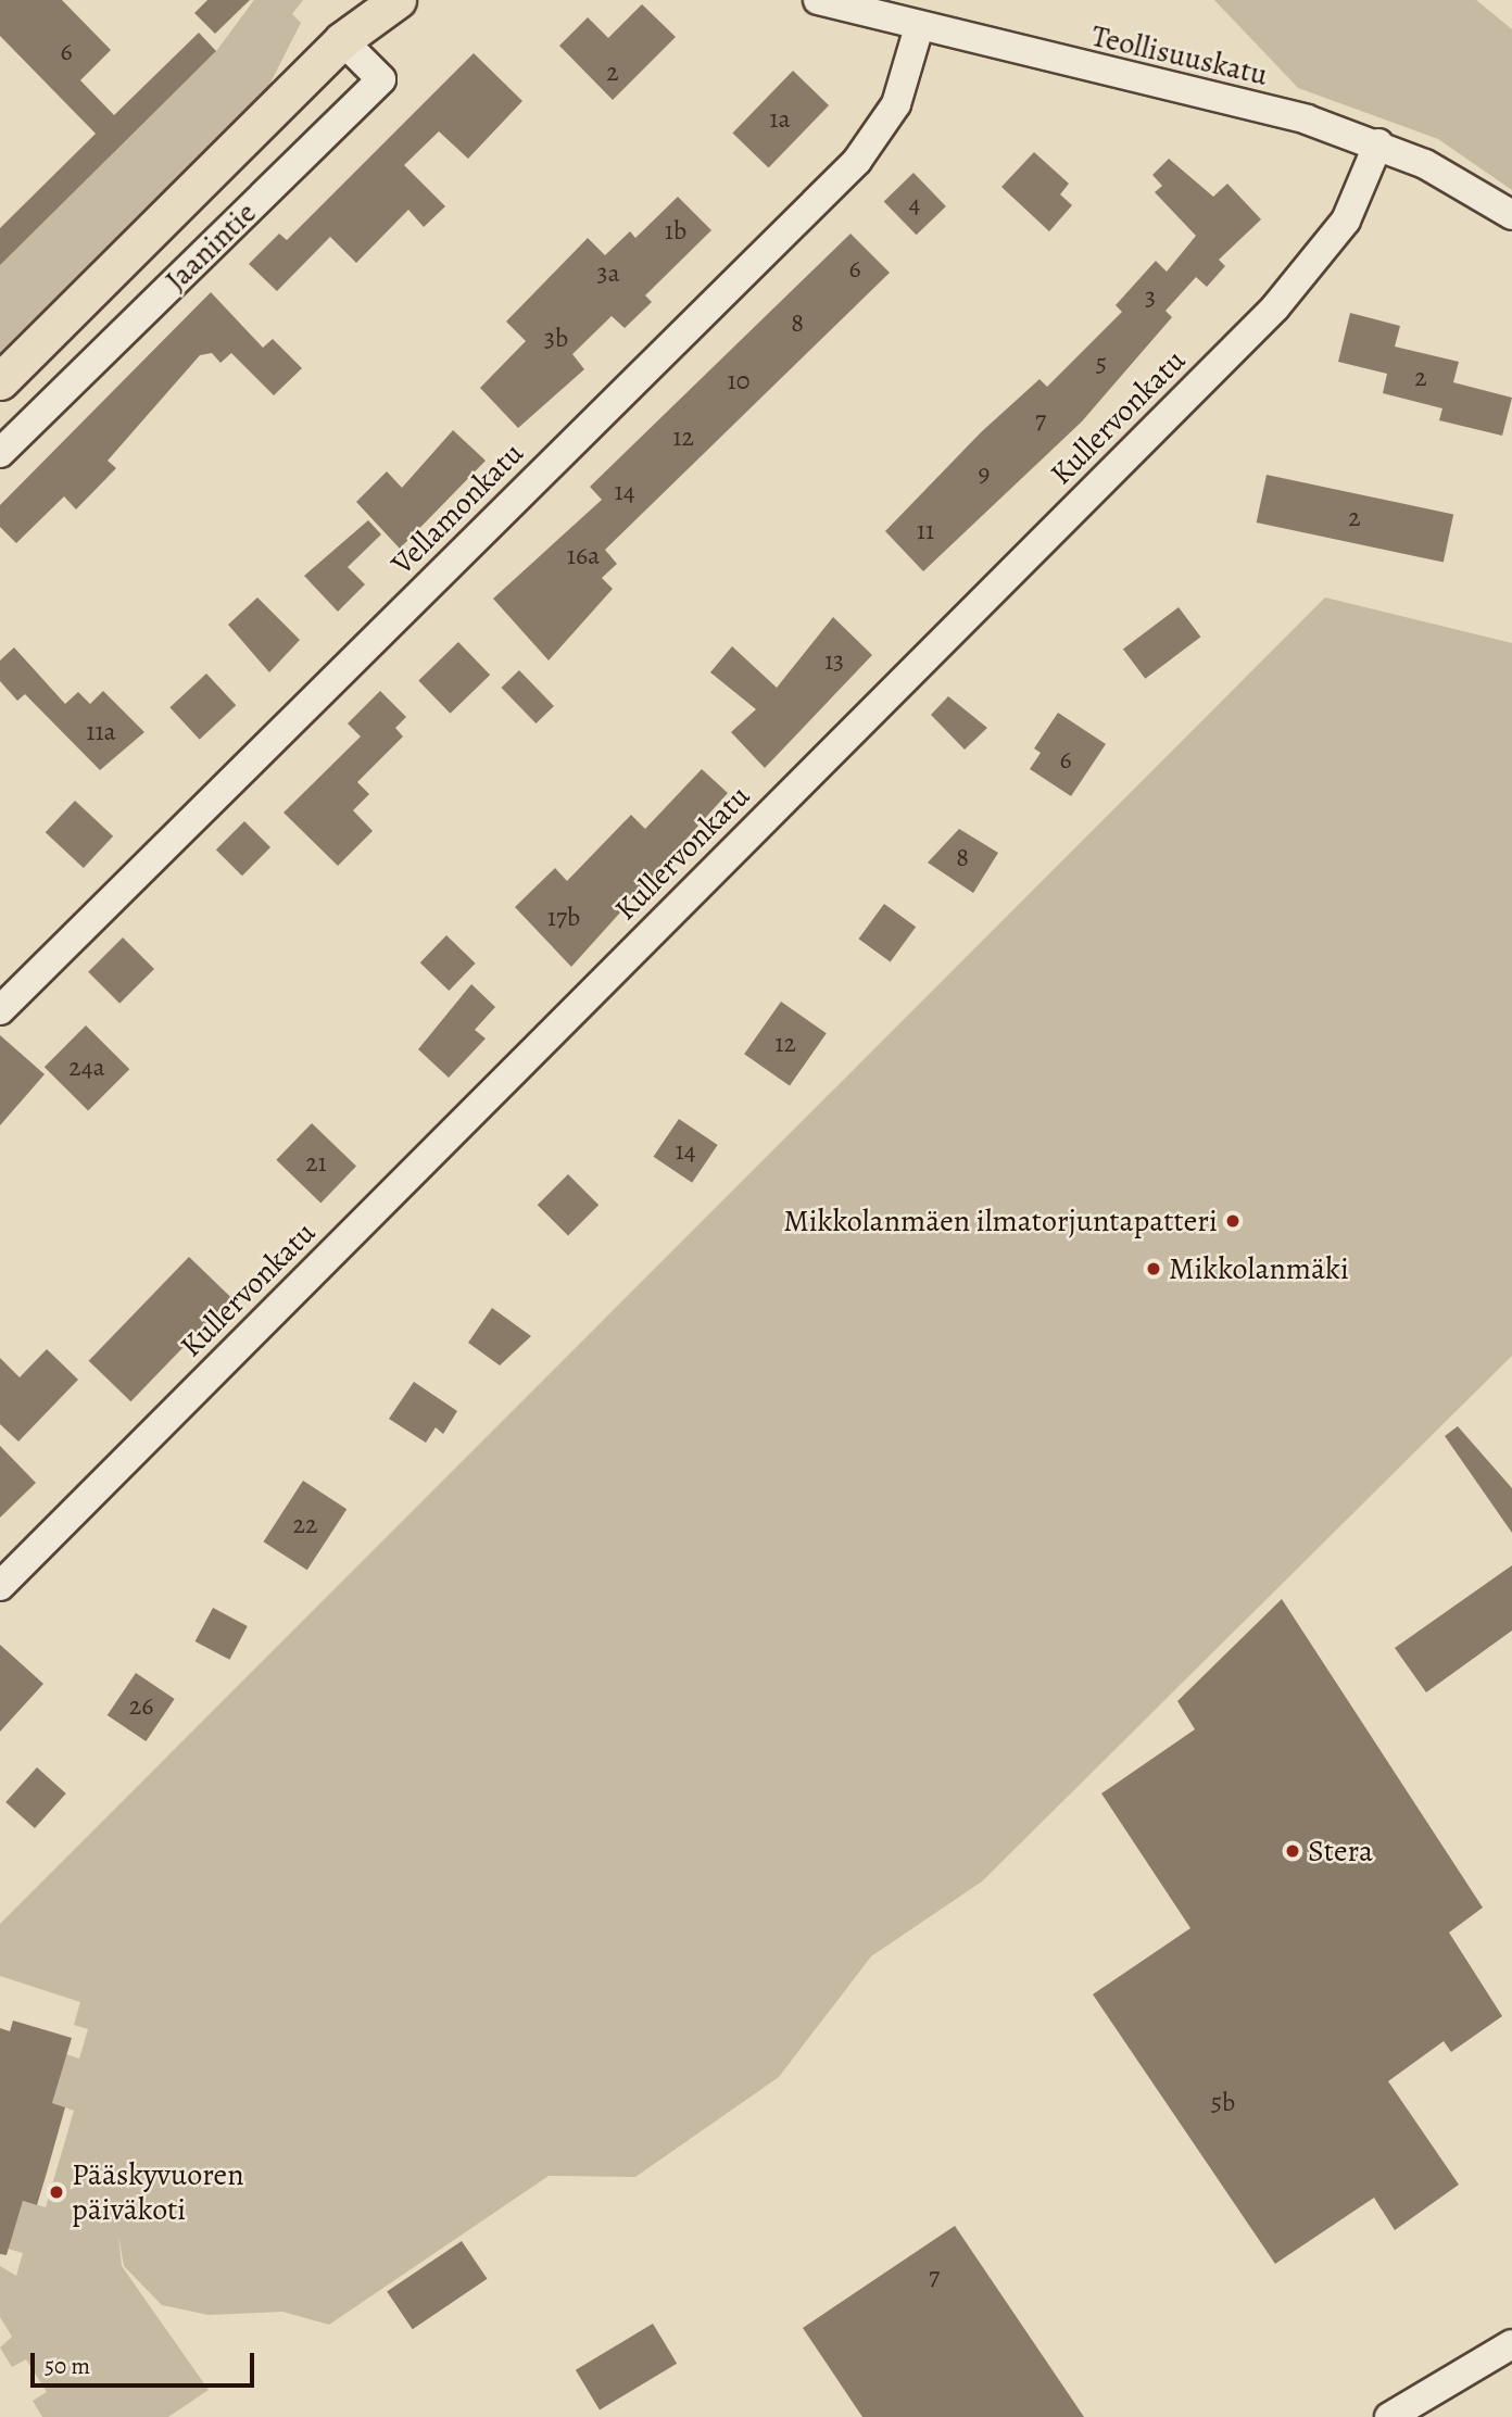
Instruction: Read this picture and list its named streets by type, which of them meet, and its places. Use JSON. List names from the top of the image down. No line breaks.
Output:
{"streets":{"main road":["Jaanintie"],"street":["Teollisuuskatu","Kullervonkatu","Vellamonkatu"]},"crossings":[["Teollisuuskatu","Kullervonkatu"],["Teollisuuskatu","Vellamonkatu"]],"places":["Mikkolanmäen ilmatorjuntapatteri","Mikkolanmäki","Stera","Pääskyvuoren päiväkoti"],"house_numbers":["6","2","1a","4","1b","6","3a","3","8","3b","5","2","10","7","12","9","14","2","11","16a","13","11a","6","8","17b","12","24a","14","21","22","26","5b","7"],"scale_bar":"50 m"}
